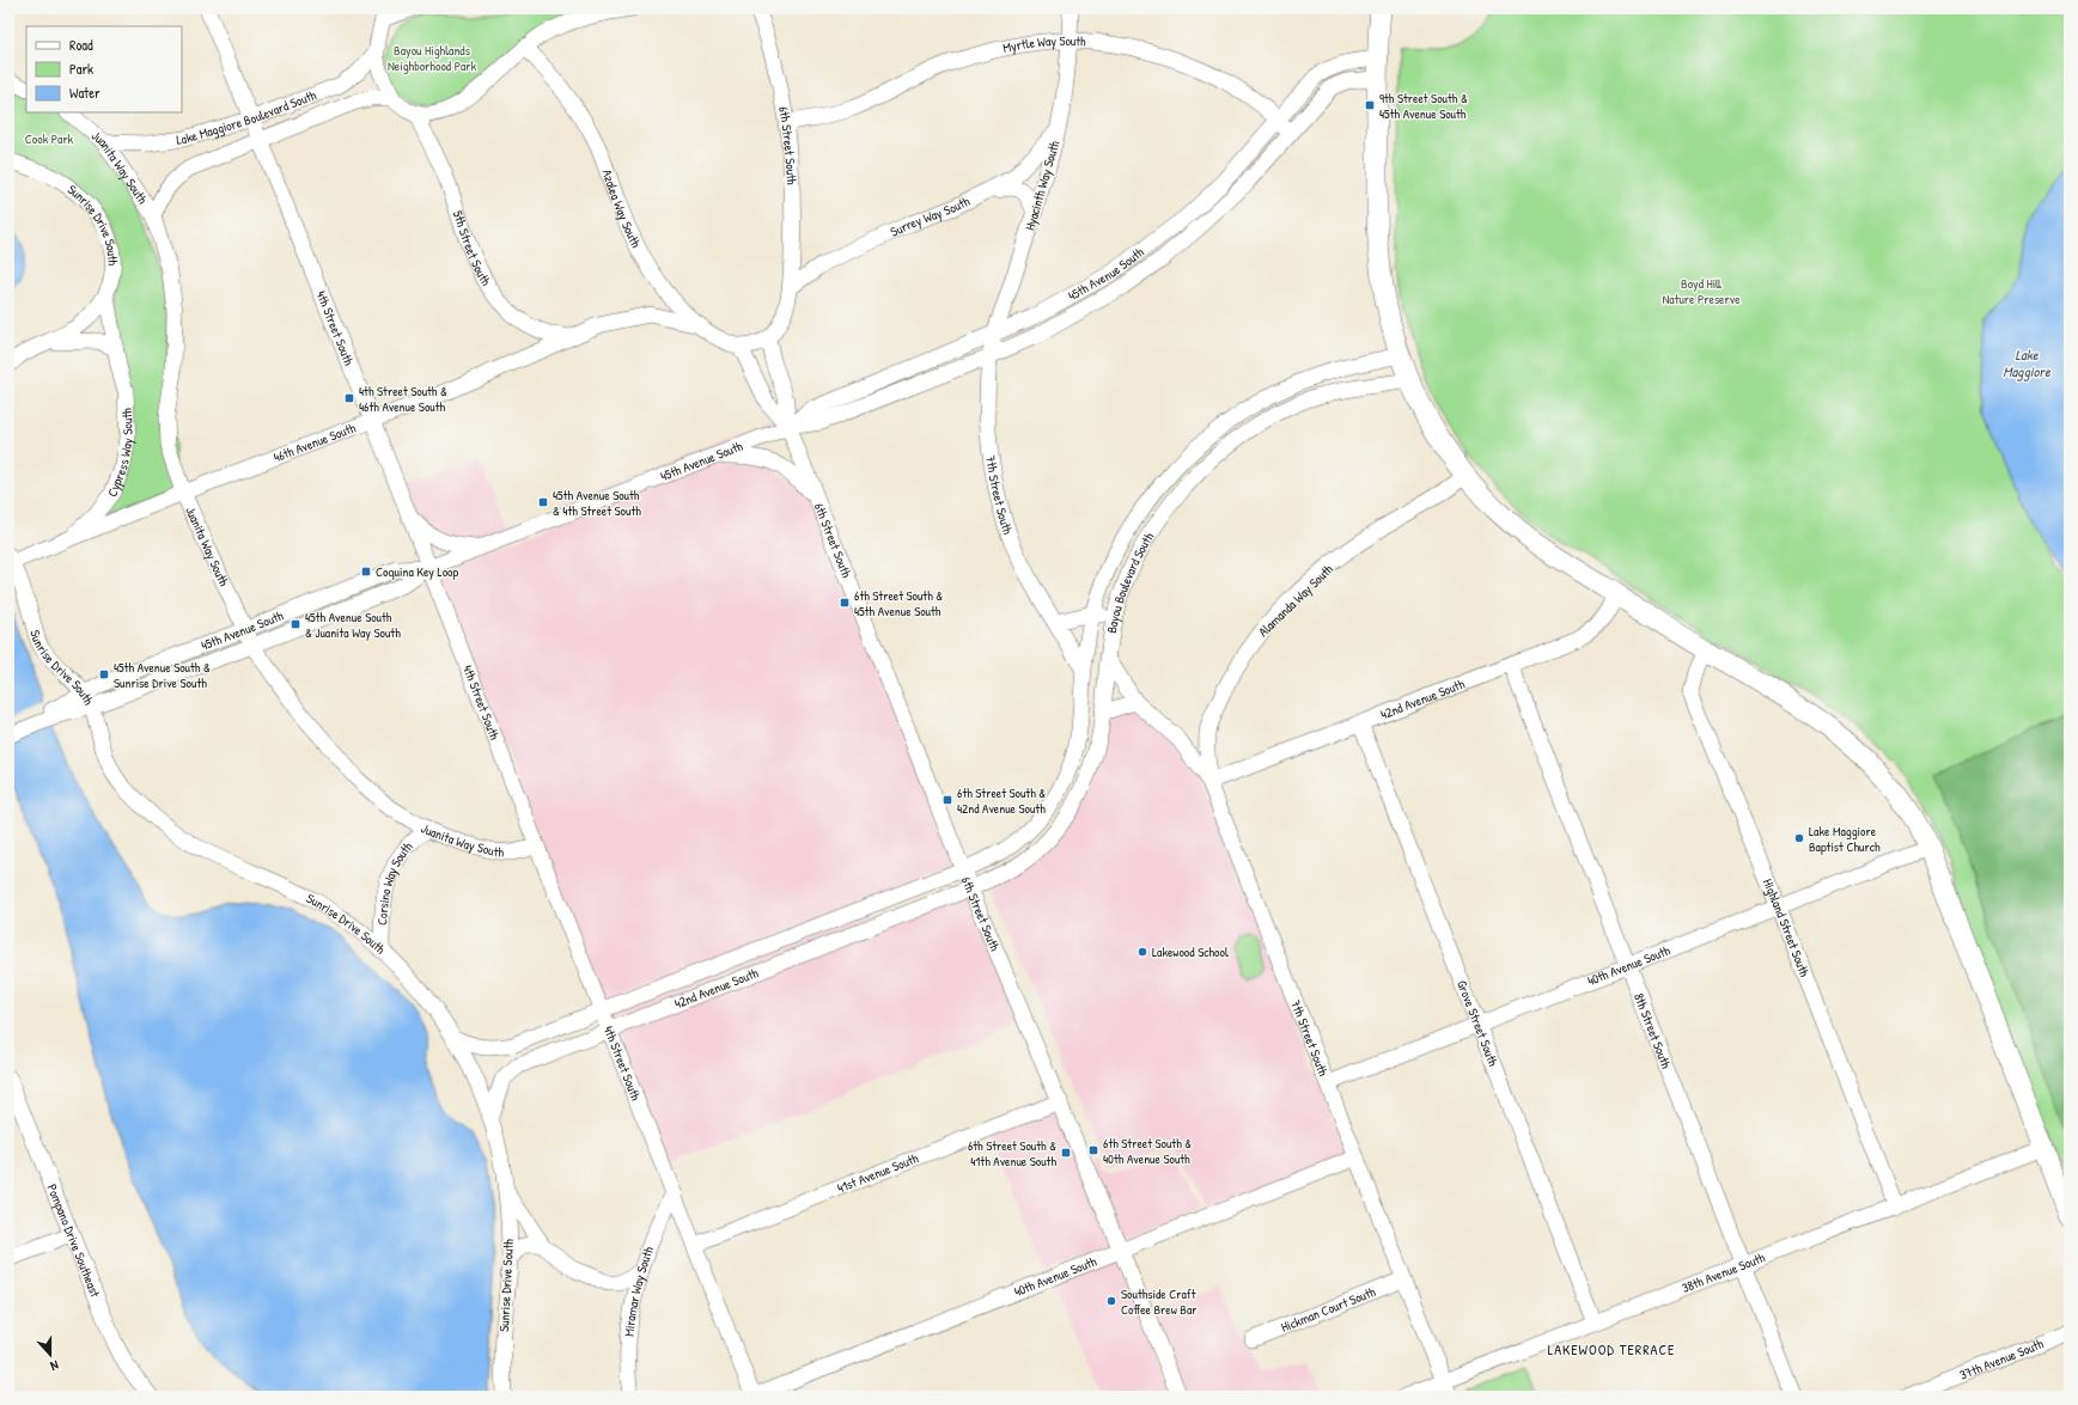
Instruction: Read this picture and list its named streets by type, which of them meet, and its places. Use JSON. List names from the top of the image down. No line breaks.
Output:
{"streets":{"street":["Myrtle Way South","Lake Maggiore Boulevard South","6th Street South","Juanita Way South","Hyacinth Way South","Azalea Way South","Surrey Way South","Sunrise Drive South","5th Street South","45th Avenue South","4th Street South","46th Avenue South","Cypress Way South","7th Street South","Bayou Boulevard South","Alamanda Way South","42nd Avenue South","Corsino Way South","Highland Street South","40th Avenue South","Grove Street South","8th Street South","41st Avenue South","Pompano Drive Southeast","38th Avenue South","Miramar Way South","Hickman Court South","37th Avenue South"]},"crossings":[["Myrtle Way South","6th Street South"],["Myrtle Way South","Hyacinth Way South"],["Myrtle Way South","45th Avenue South"],["Lake Maggiore Boulevard South","Juanita Way South"],["Lake Maggiore Boulevard South","4th Street South"],["6th Street South","Azalea Way South"],["6th Street South","Surrey Way South"],["6th Street South","45th Avenue South"],["6th Street South","Bayou Boulevard South"],["6th Street South","42nd Avenue South"],["6th Street South","40th Avenue South"],["6th Street South","41st Avenue South"],["Juanita Way South","45th Avenue South"],["Juanita Way South","4th Street South"],["Juanita Way South","46th Avenue South"],["Juanita Way South","Corsino Way South"],["Hyacinth Way South","Surrey Way South"],["Hyacinth Way South","45th Avenue South"],["Hyacinth Way South","7th Street South"],["Azalea Way South","46th Avenue South"],["Sunrise Drive South","45th Avenue South"],["Sunrise Drive South","46th Avenue South"],["Sunrise Drive South","Cypress Way South"],["Sunrise Drive South","42nd Avenue South"],["Sunrise Drive South","Corsino Way South"],["5th Street South","46th Avenue South"],["45th Avenue South","4th Street South"],["45th Avenue South","7th Street South"],["4th Street South","46th Avenue South"],["4th Street South","42nd Avenue South"],["4th Street South","40th Avenue South"],["4th Street South","41st Avenue South"],["4th Street South","Miramar Way South"],["46th Avenue South","Cypress Way South"],["7th Street South","Bayou Boulevard South"],["7th Street South","Alamanda Way South"],["7th Street South","42nd Avenue South"],["7th Street South","40th Avenue South"],["7th Street South","38th Avenue South"],["7th Street South","Hickman Court South"],["Bayou Boulevard South","42nd Avenue South"],["Alamanda Way South","42nd Avenue South"],["42nd Avenue South","Grove Street South"],["42nd Avenue South","8th Street South"],["Highland Street South","40th Avenue South"],["Highland Street South","38th Avenue South"],["40th Avenue South","Grove Street South"],["40th Avenue South","8th Street South"],["Grove Street South","38th Avenue South"],["8th Street South","38th Avenue South"]],"districts":["LAKEWOOD TERRACE"],"water":["Lake Maggiore"],"parks":["Bayou Highlands Neighborhood Park","Cook Park","Boyd Hill Nature Preserve"],"places":{"transit":["9th Street South & 45th Avenue South","4th Street South & 46th Avenue South","45th Avenue South & 4th Street South","Coquina Key Loop","6th Street South & 45th Avenue South","45th Avenue South & Juanita Way South","45th Avenue South & Sunrise Drive South","6th Street South & 42nd Avenue South","6th Street South & 40th Avenue South","6th Street South & 41th Avenue South"],"other":["Lake Maggiore Baptist Church","Lakewood School","Southside Craft Coffee Brew Bar"]},"legend":["Road","Park","Water"],"north":"bottom"}
